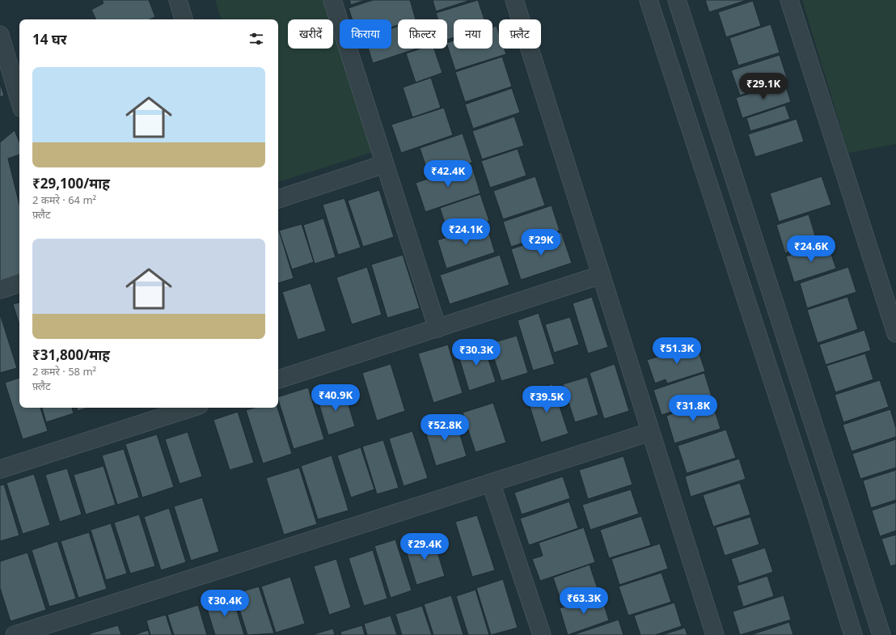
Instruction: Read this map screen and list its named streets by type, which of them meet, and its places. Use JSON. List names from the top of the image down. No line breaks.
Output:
{"page":{"chip":["खरीदें","किराया","फ़िल्टर","नया","फ़्लैट"],"heading":"14 घर","list":[{"name":"₹29,100/माह","note":"2 कमरे · 64 m² · फ़्लैट"},{"name":"₹31,800/माह","note":"2 कमरे · 58 m² · फ़्लैट"}],"price":["₹29.1K","₹42.4K","₹24.1K","₹29K","₹24.6K","₹51.3K","₹30.3K","₹40.9K","₹39.5K","₹31.8K","₹52.8K","₹29.4K","₹63.3K","₹30.4K"]}}
